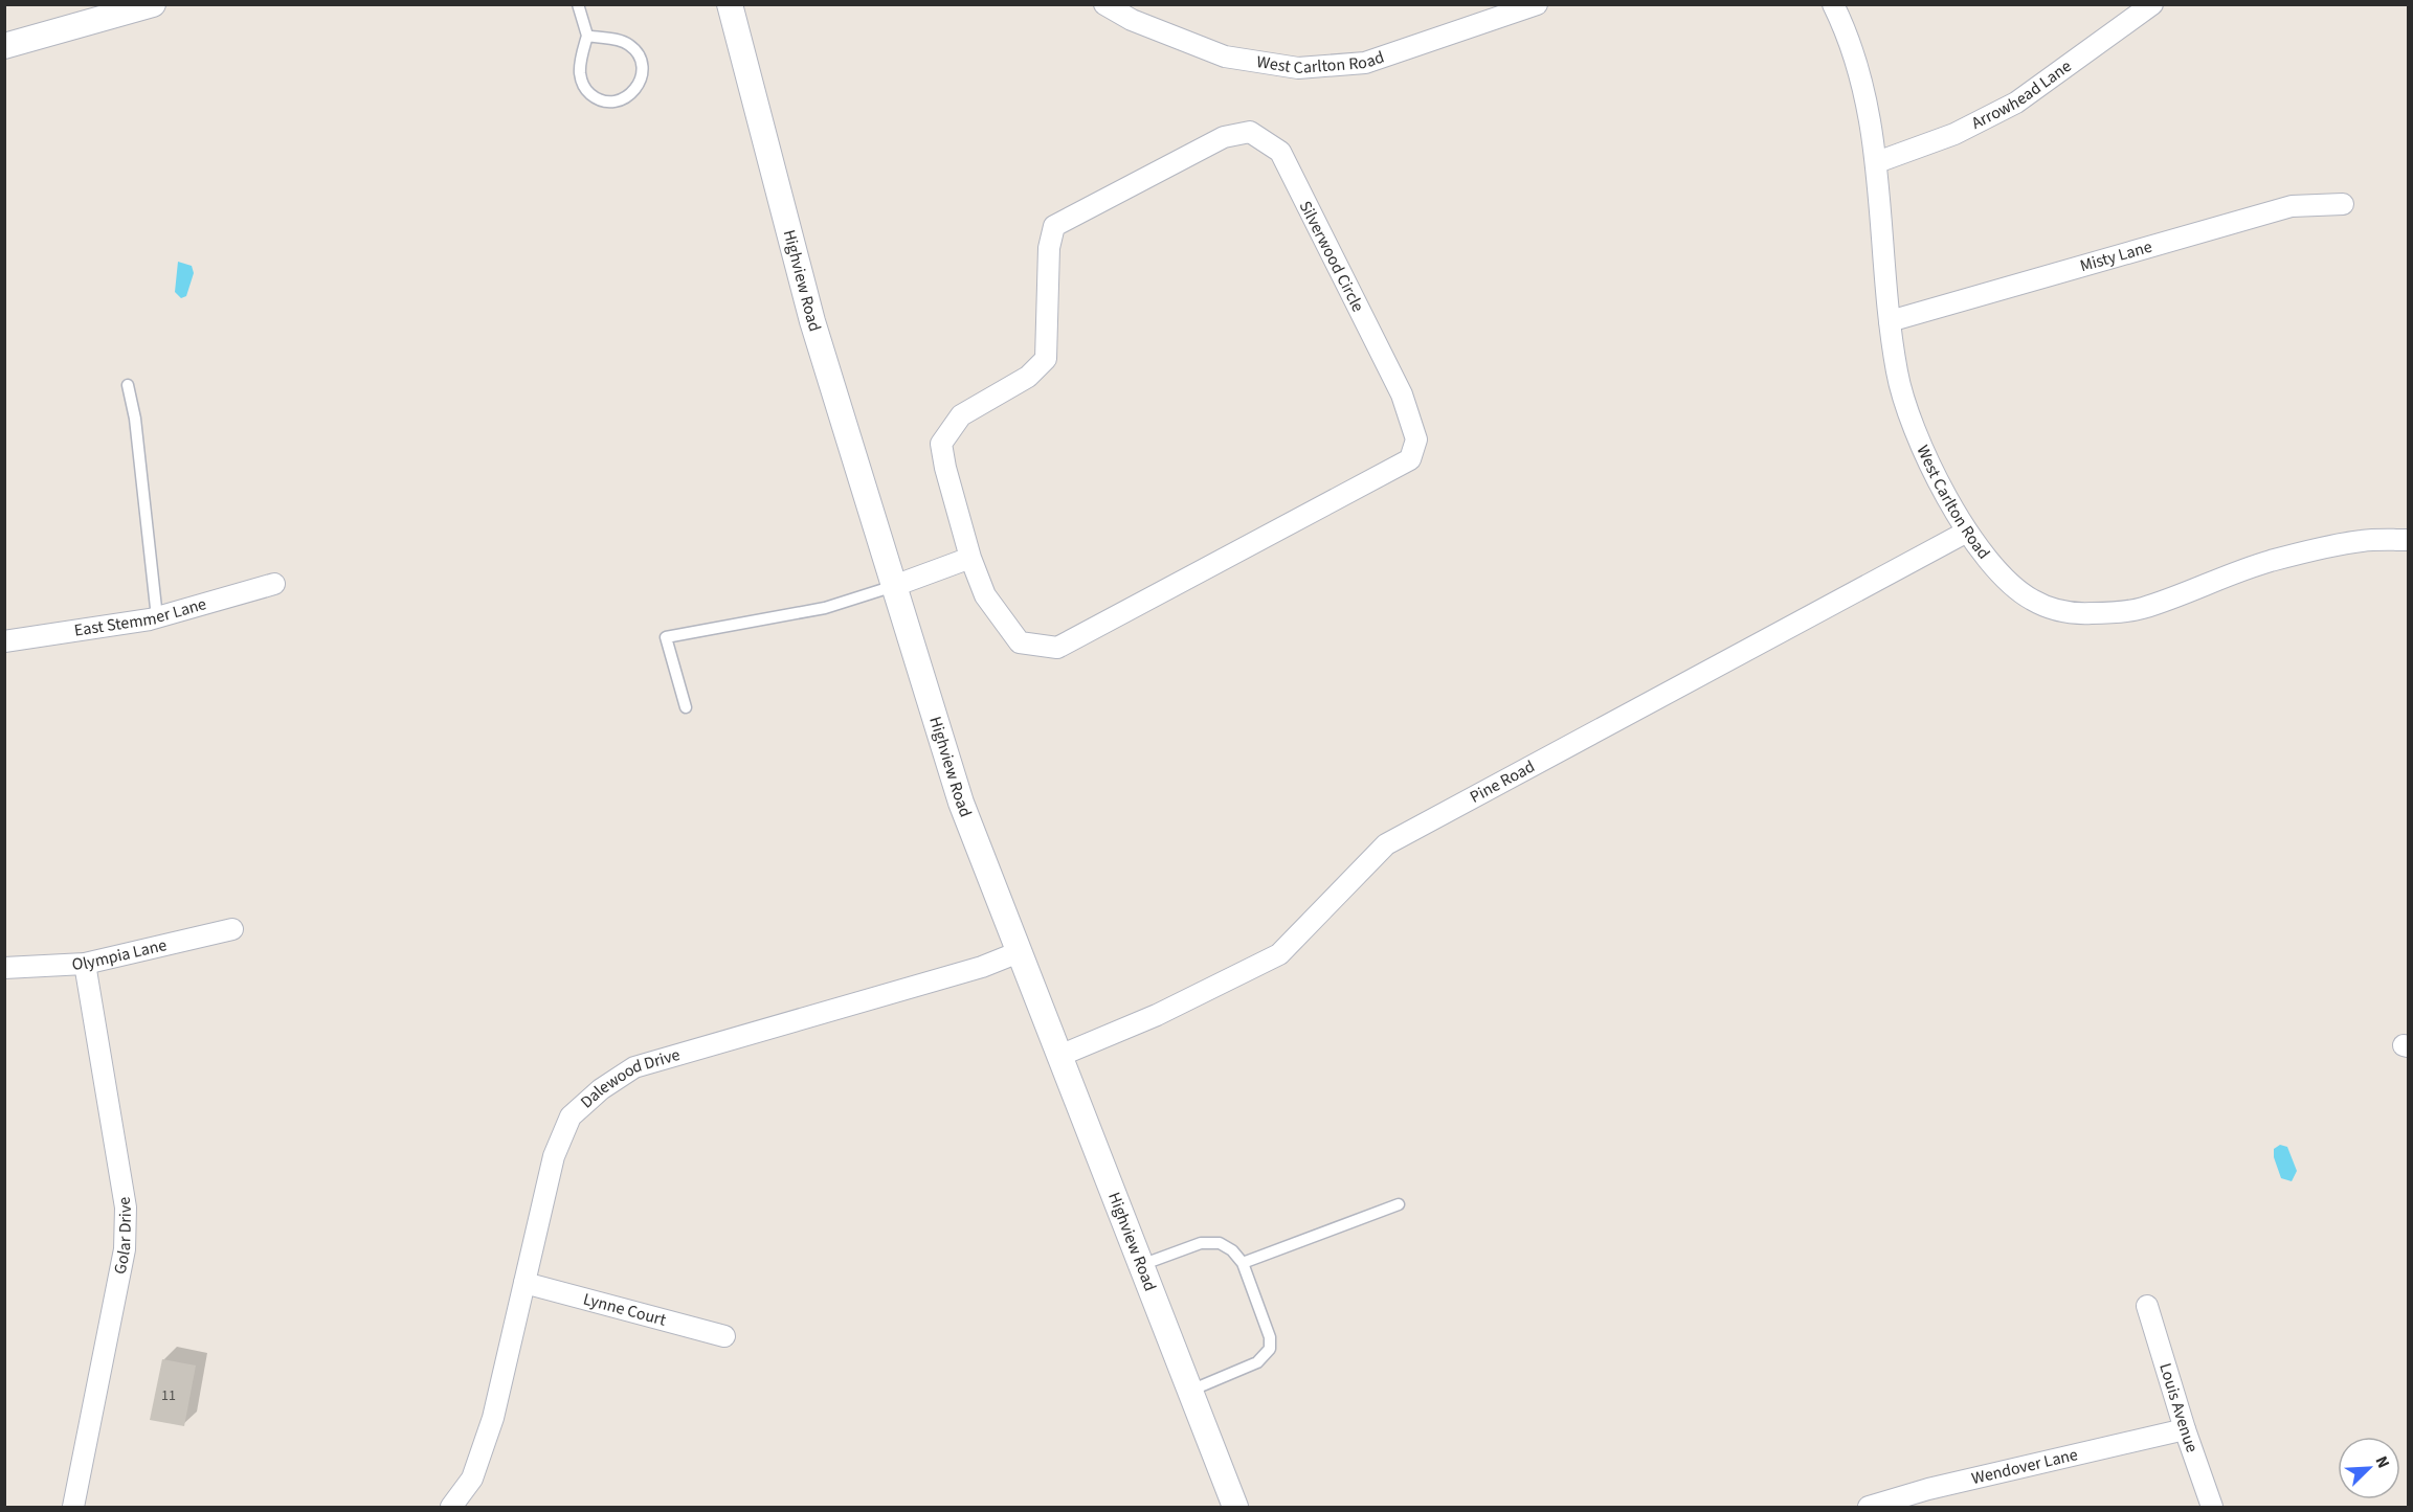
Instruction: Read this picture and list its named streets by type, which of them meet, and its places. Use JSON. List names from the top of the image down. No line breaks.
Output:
{"streets":{"street":["West Carlton Road","Arrowhead Lane","Silverwood Circle","Misty Lane","Highview Road","East Stemmer Lane","Pine Road","Olympia Lane","Dalewood Drive","Golar Drive","Lynne Court","Louis Avenue","Wendover Lane"]},"crossings":[["West Carlton Road","Arrowhead Lane"],["West Carlton Road","Misty Lane"],["West Carlton Road","Pine Road"],["Highview Road","Pine Road"],["Highview Road","Dalewood Drive"],["Olympia Lane","Golar Drive"],["Dalewood Drive","Lynne Court"],["Louis Avenue","Wendover Lane"]],"house_numbers":["11"],"north":"top right"}
